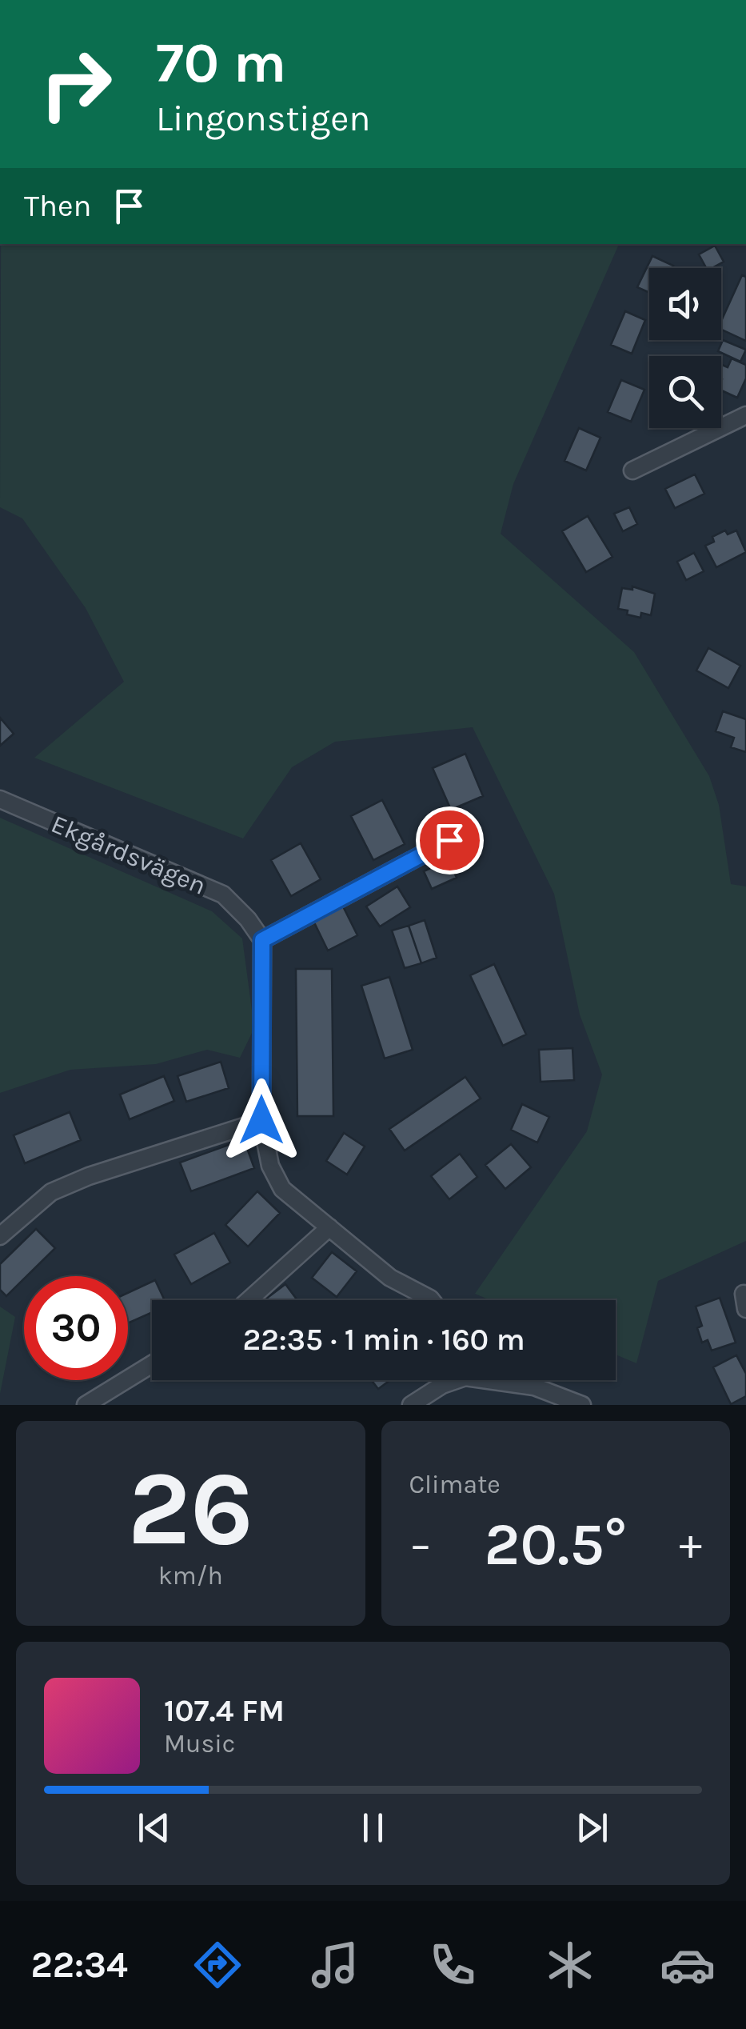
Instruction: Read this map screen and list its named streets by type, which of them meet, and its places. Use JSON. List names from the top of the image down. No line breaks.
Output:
{"streets":{"street":["Ekgårdsvägen"]},"page":{"turn":["70 m","Lingonstigen"],"then":"Then","limit":"30","trip":"22:35 · 1 min · 160 m","tile":[["26","km/h"],"Climate"],"heat":["−","20.5°","+"],"song":["107.4 FM","Music"],"tabs":"22:34"}}
